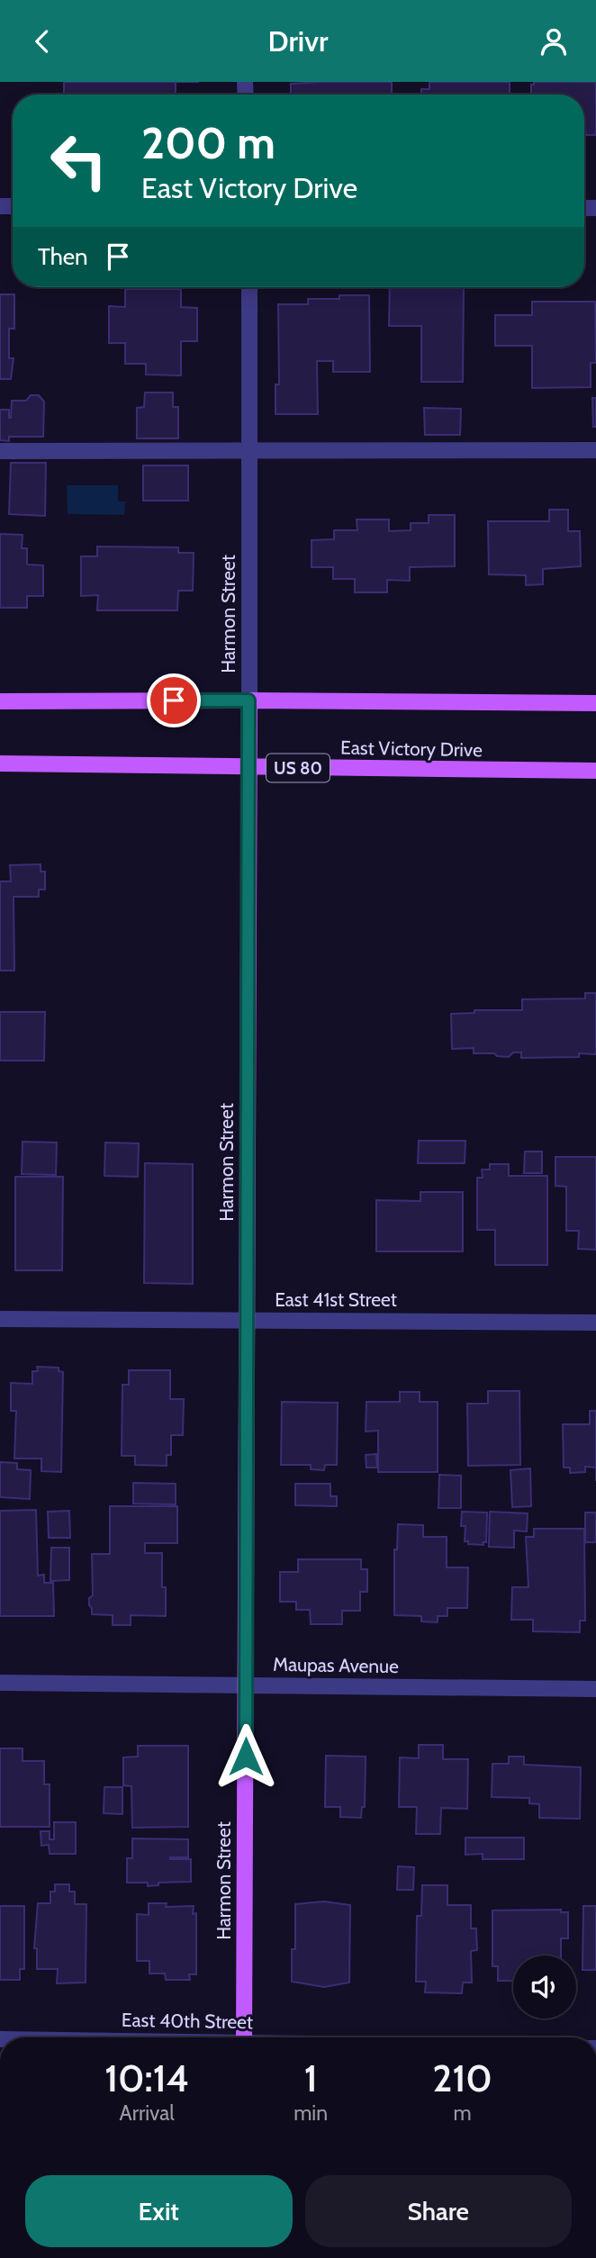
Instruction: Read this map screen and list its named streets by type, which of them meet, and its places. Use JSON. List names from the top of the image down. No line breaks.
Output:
{"streets":{"main road":["Harmon Street","East Victory Drive","US 80"],"street":["East 41st Street","Maupas Avenue"]},"crossings":[["Harmon Street","East Victory Drive"],["Harmon Street","East 41st Street"],["Harmon Street","Maupas Avenue"]],"page":{"header":"Drivr","turn":["200 m","East Victory Drive"],"then":"Then","eta":["10:14","Arrival","1","min","210","m"],"buttons":["Exit","Share"]}}
